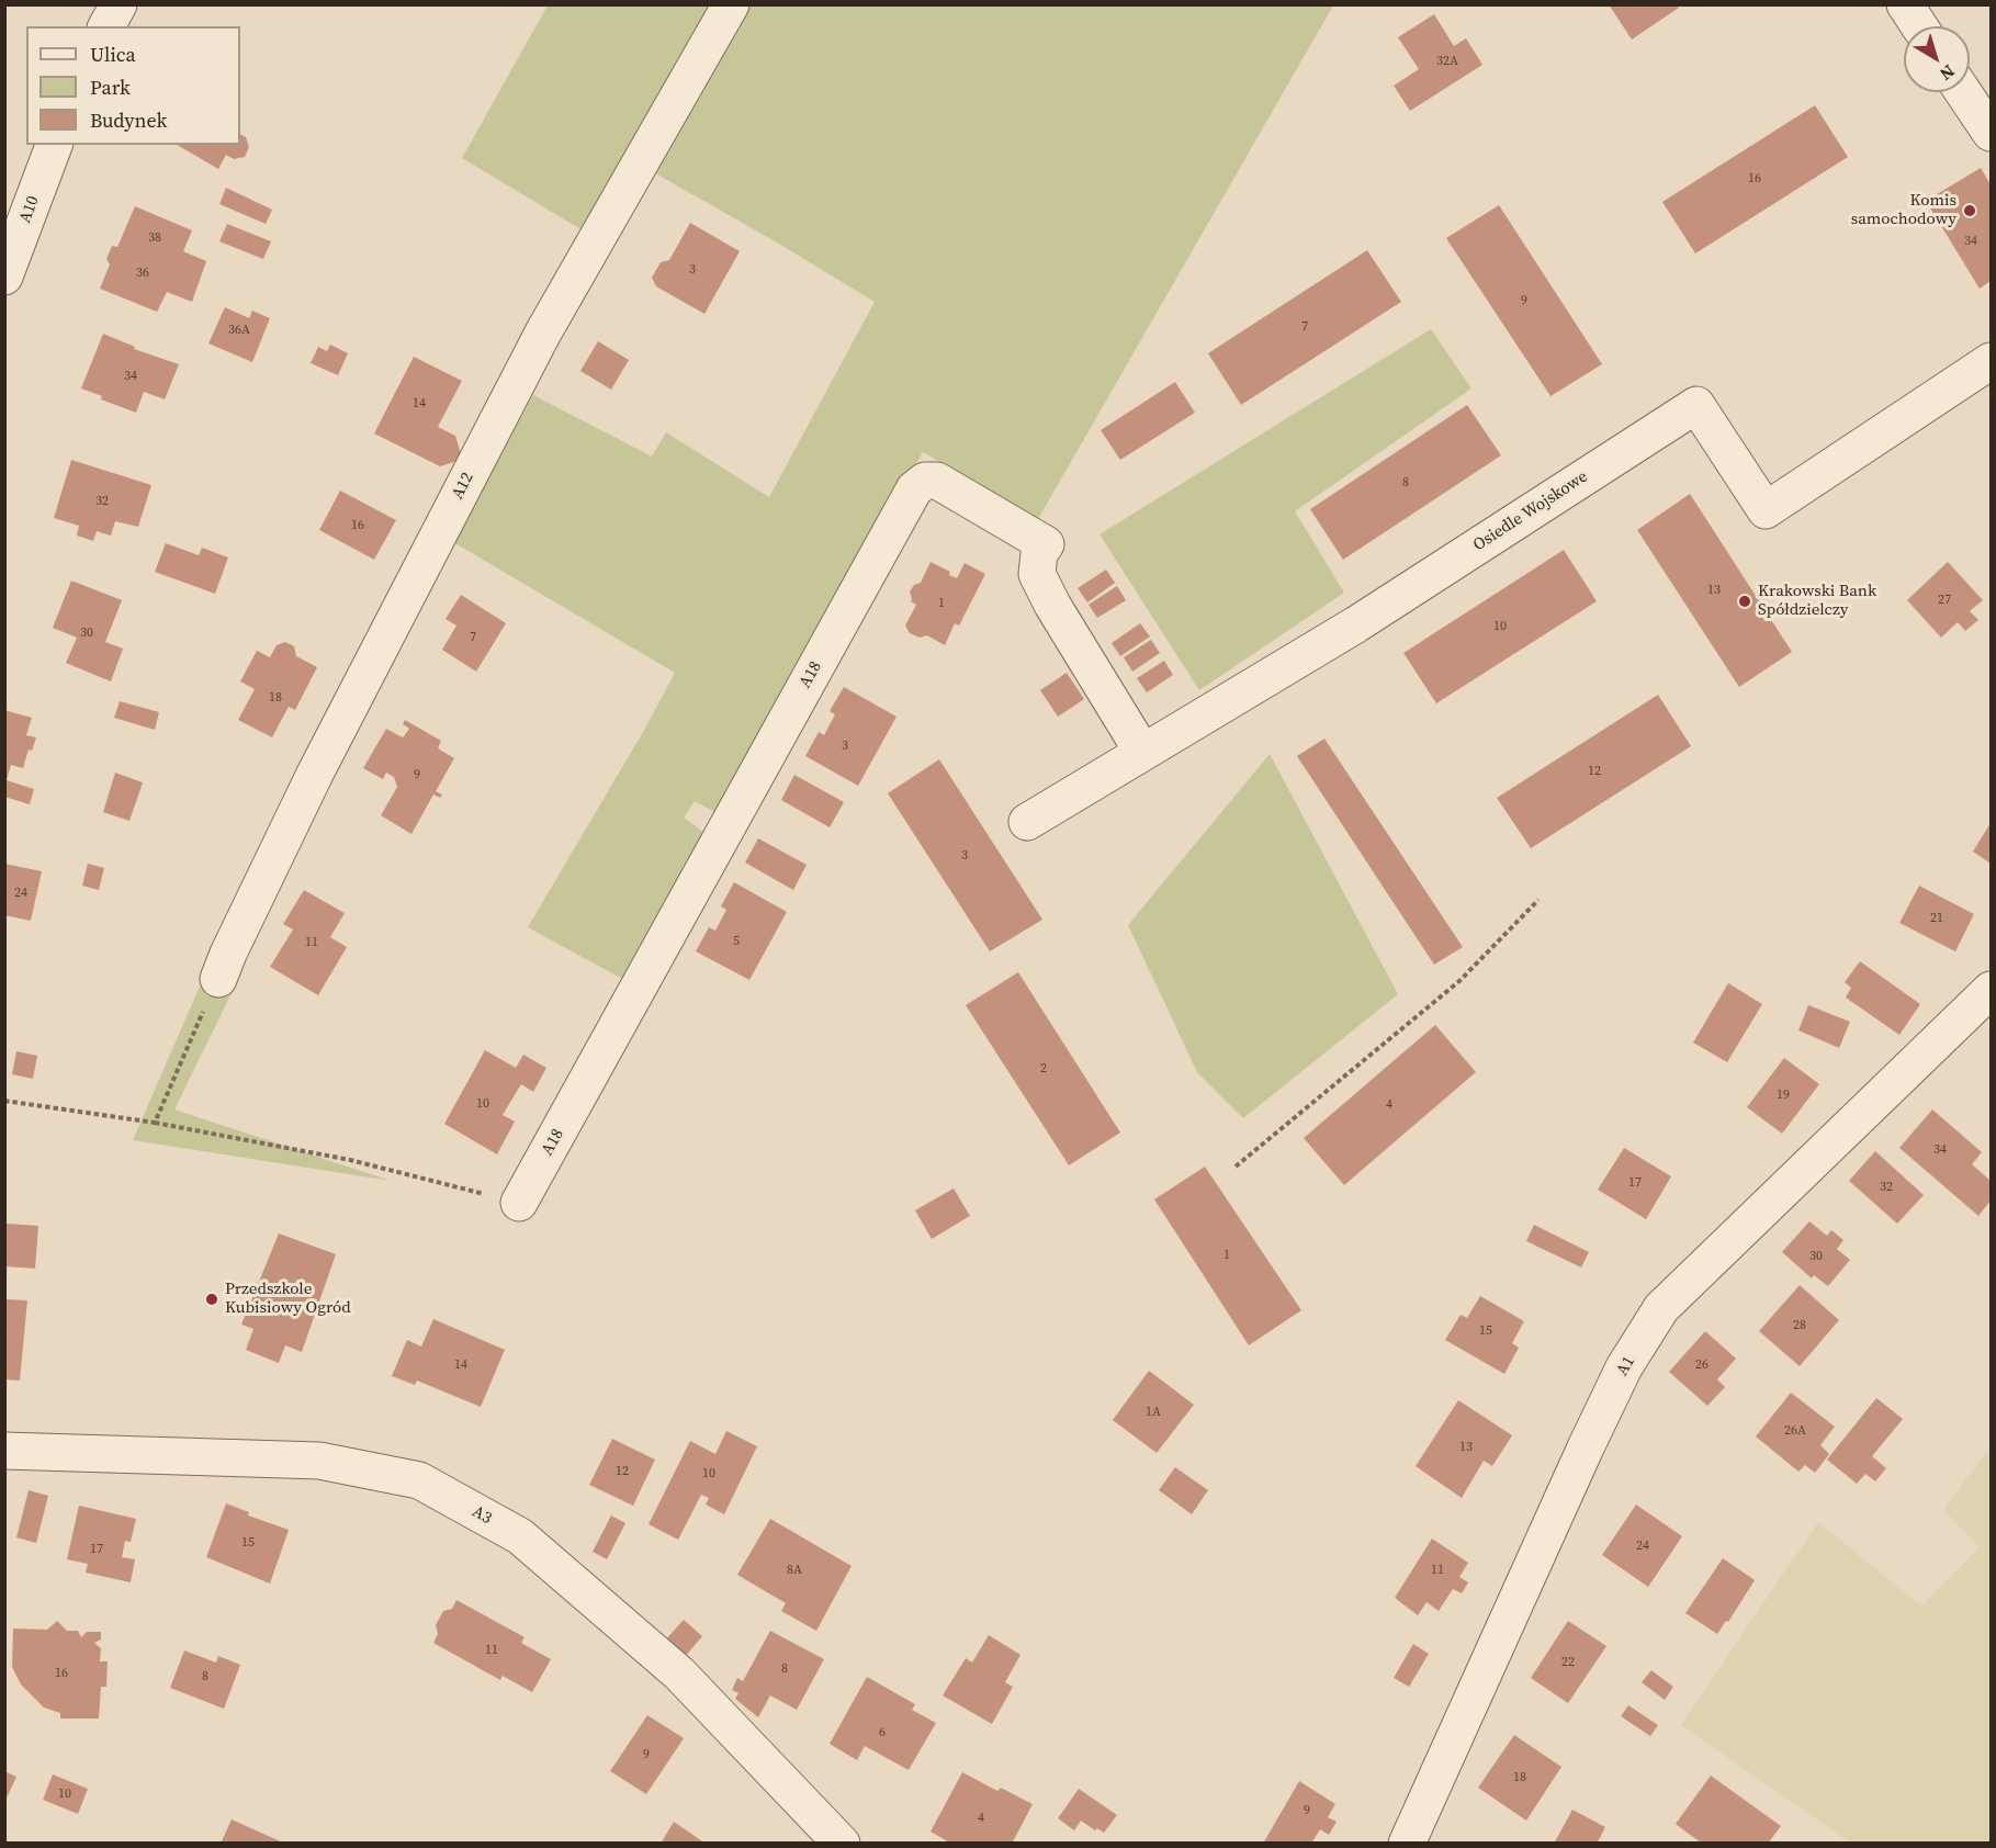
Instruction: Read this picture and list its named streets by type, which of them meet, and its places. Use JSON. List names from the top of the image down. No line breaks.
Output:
{"streets":{"street":["A10","A12","Osiedle Wojskowe","A18","A1","A3"]},"crossings":[["Osiedle Wojskowe","A18"]],"places":["Komis samochodowy","Krakowski Bank Spółdzielczy","Przedszkole Kubisiowy Ogród"],"house_numbers":["32A","16","38","34","3","36","9","7","36A","34","14","8","32","16","13","27","1","10","30","7","18","3","12","9","3","24","21","5","11","2","19","10","4","34","17","32","1","30","28","15","14","26","1A","26A","13","12","10","15","24","17","8A","11","11","22","8","16","8","6","9","18","10","9","4"],"legend":["Ulica","Park","Budynek"],"north":"bottom right"}
